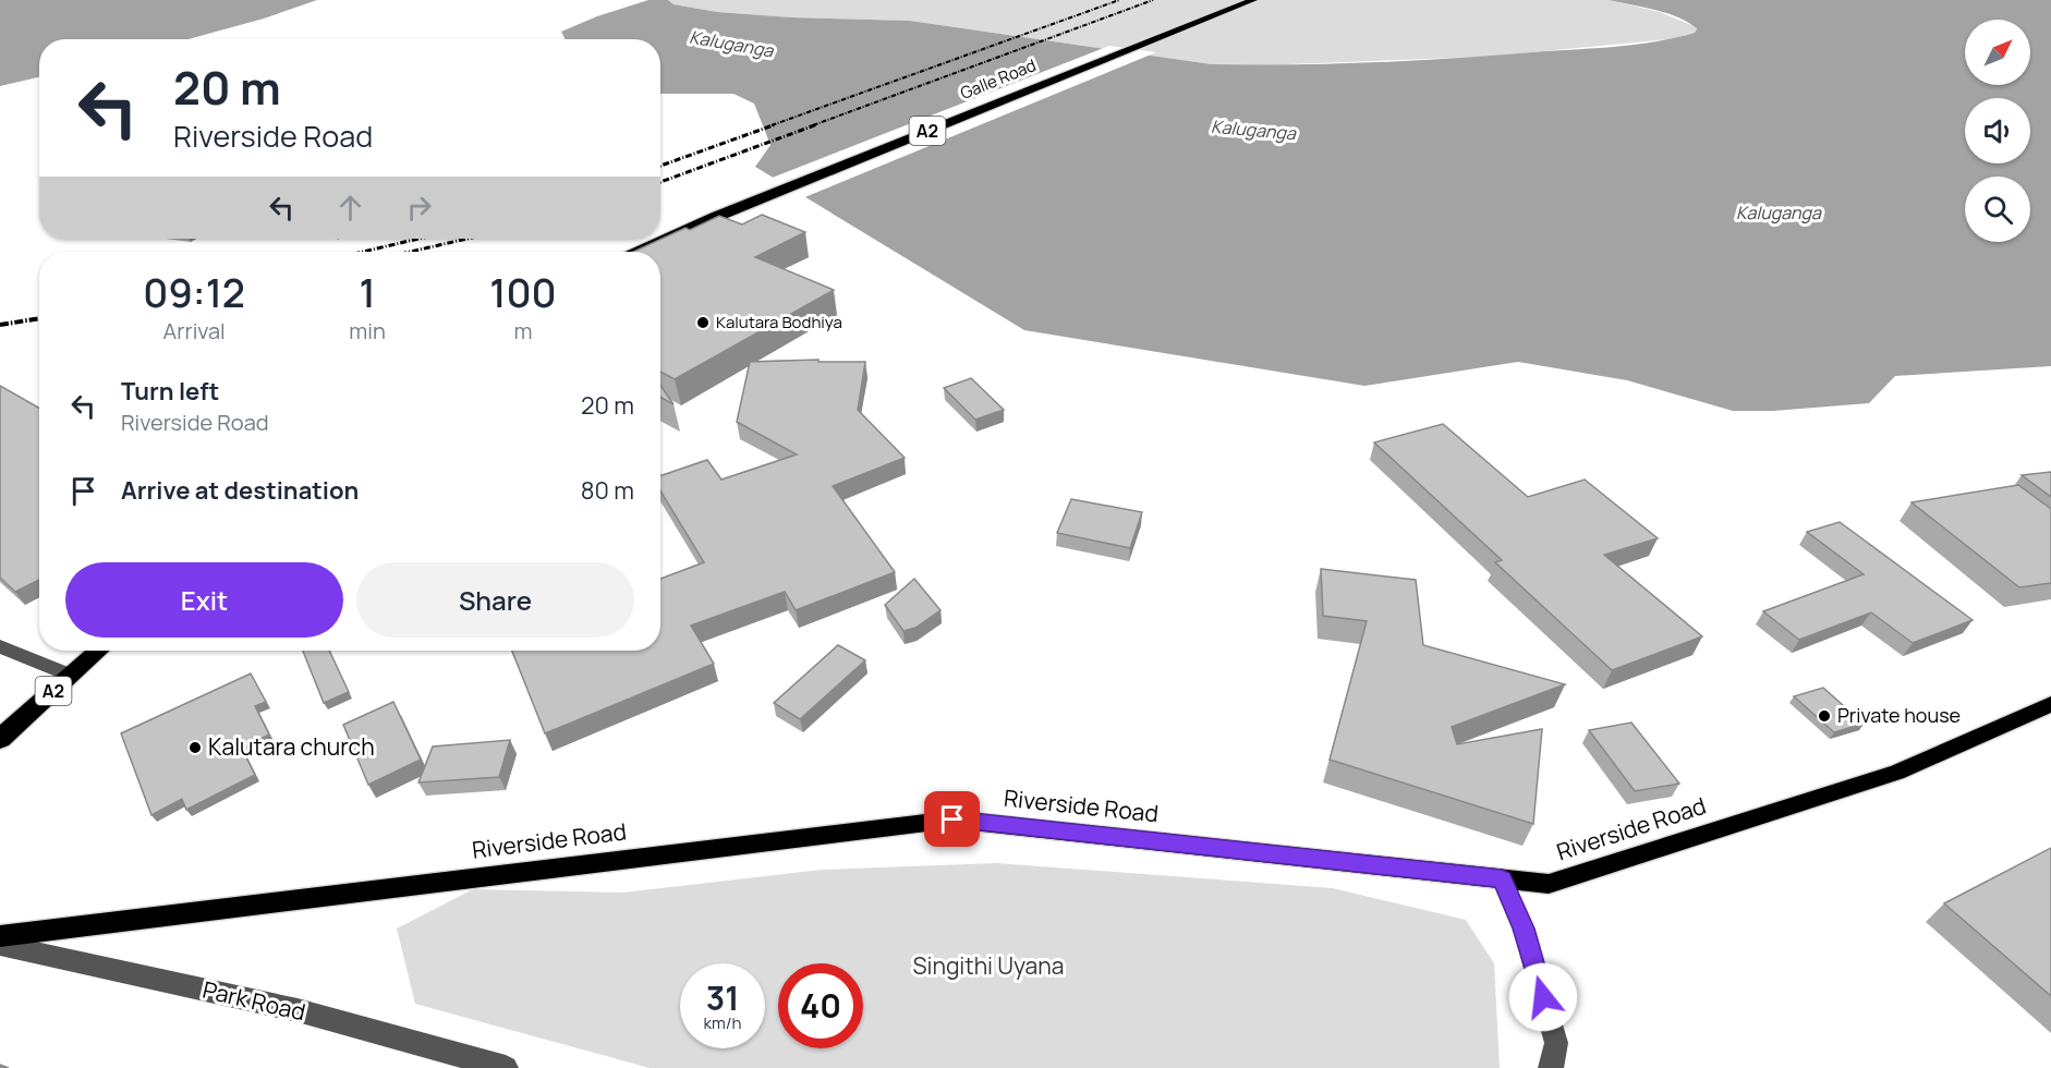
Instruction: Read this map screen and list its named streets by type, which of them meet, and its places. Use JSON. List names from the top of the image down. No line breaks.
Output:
{"streets":{"highway":["Galle Road","A2"],"main road":["Riverside Road"],"street":["Park Road"]},"water":["Kaluganga"],"parks":["Singithi Uyana"],"places":["Kalutara Bodhiya","Private house","Kalutara church"],"north":"top right","page":{"turn":["20 m","Riverside Road"],"eta":["09:12","Arrival","1","min","100","m"],"list":[{"name":"Turn left","note":"Riverside Road","value":"20 m"},{"name":"Arrive at destination","value":"80 m"}],"buttons":["Exit","Share"],"speed":"31 km/h","limit":"40"}}
